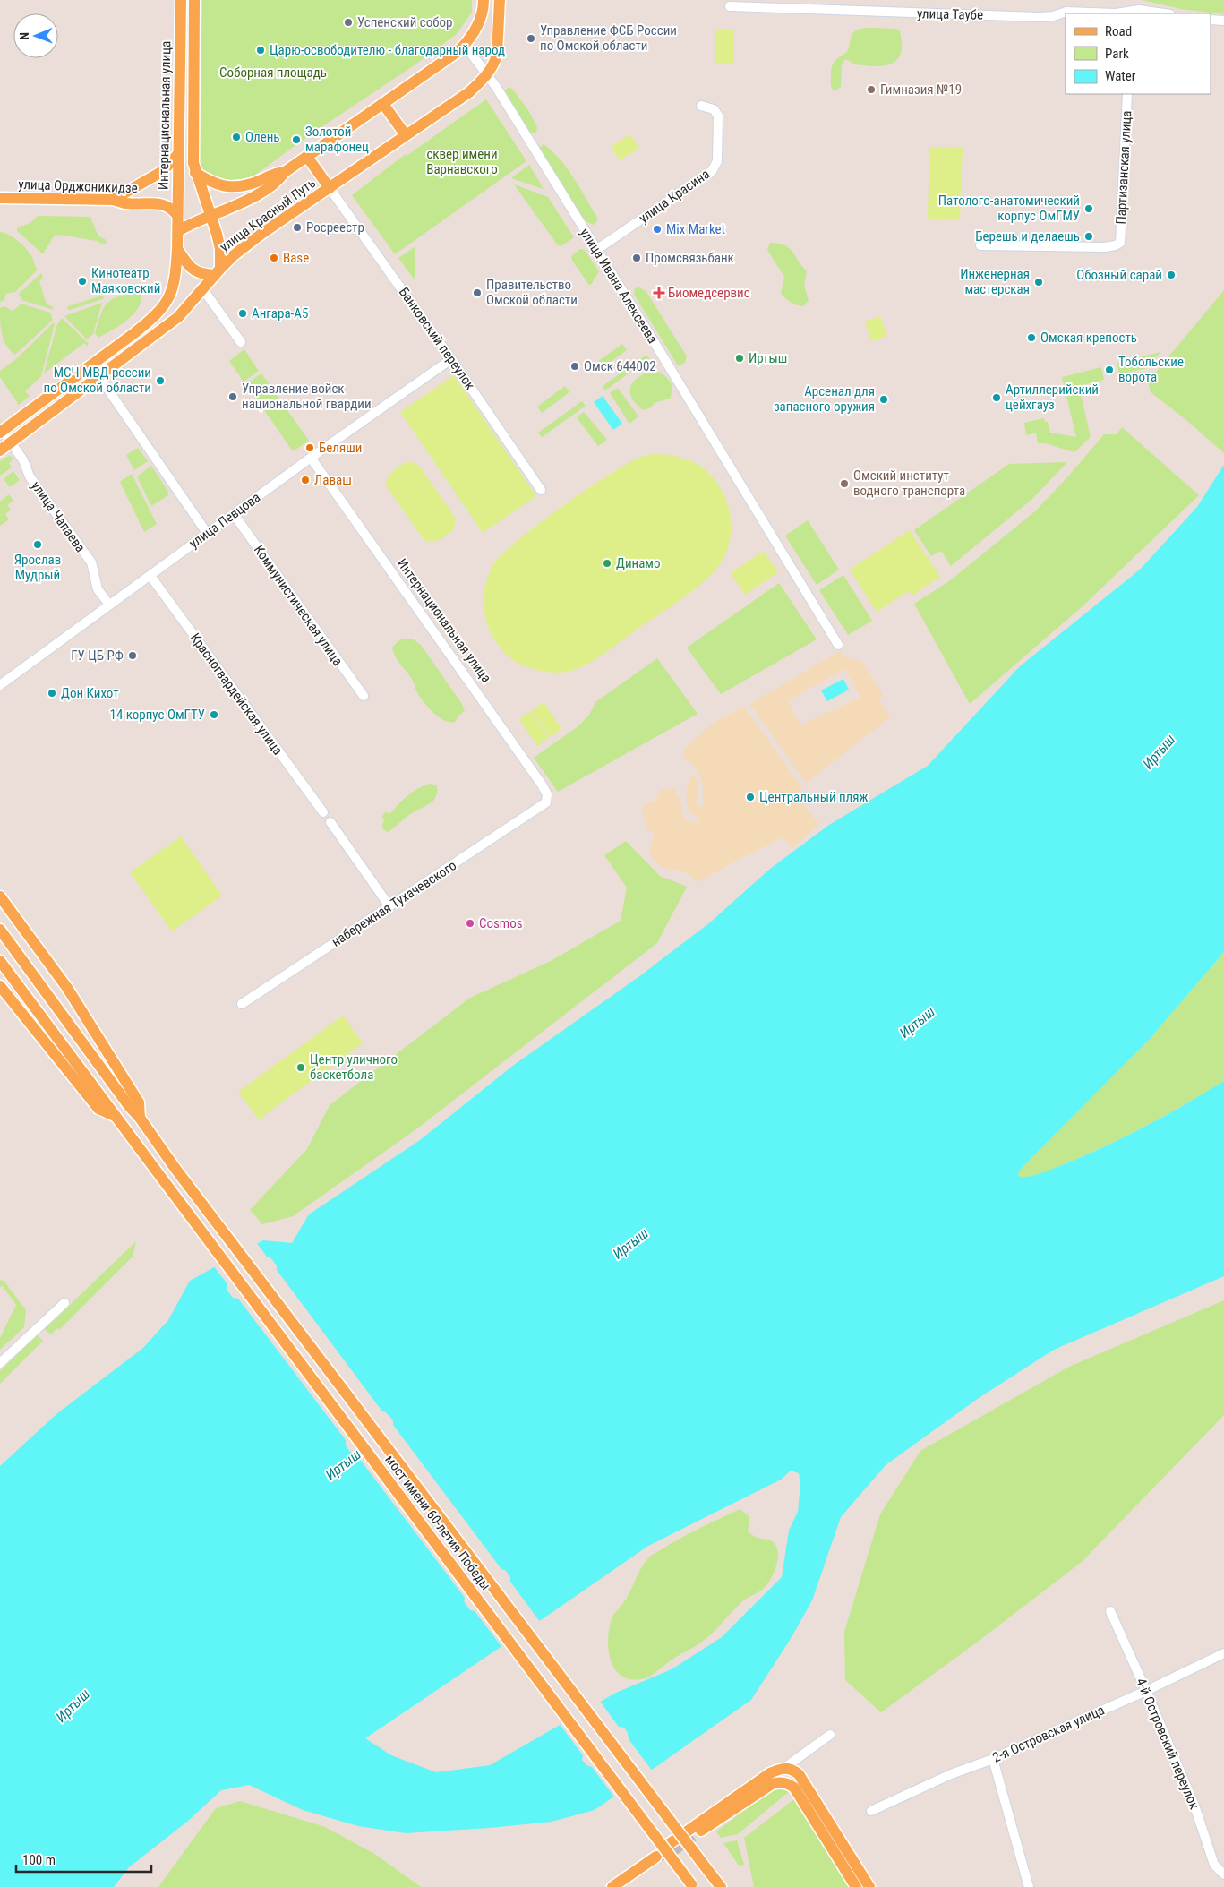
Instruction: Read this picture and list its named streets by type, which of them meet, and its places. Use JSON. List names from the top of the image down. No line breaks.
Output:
{"streets":{"main road":["Интернациональная улица","улица Орджоникидзе","улица Красный Путь","мост имени 60-летия Победы"],"street":["улица Таубе","Партизанская улица","улица Красина","улица Ивана Алексеева","Банковский переулок","улица Чапаева","улица Певцова","Коммунистическая улица","Красногвардейская улица","набережная Тухачевского","2-я Островская улица","4-й Островский переулок"]},"crossings":[["Интернациональная улица","улица Орджоникидзе"],["Интернациональная улица","улица Красный Путь"],["Интернациональная улица","улица Певцова"],["Интернациональная улица","набережная Тухачевского"],["улица Красина","улица Ивана Алексеева"],["улица Красный Путь","улица Ивана Алексеева"],["улица Красный Путь","Банковский переулок"],["улица Красный Путь","улица Чапаева"],["Банковский переулок","улица Певцова"],["улица Чапаева","улица Певцова"],["улица Певцова","Коммунистическая улица"],["улица Певцова","Красногвардейская улица"],["2-я Островская улица","4-й Островский переулок"]],"water":["Иртыш"],"parks":["Соборная площадь","сквер имени Варнавского"],"places":{"other":["Успенский собор","Управление ФСБ России по Омской области","Царю-освободителю - благодарный народ","Гимназия №19","Олень","Золотой марафонец","Патолого-анатомический корпус ОмГМУ","Росреестр","Mix Market","Берешь и делаешь","Base","Промсвязьбанк","Обозный сарай","Кинотеатр Маяковский","Инженерная мастерская","Правительство Омской области","Ангара-А5","Омская крепость","Иртыш","Омск 644002","Тобольские ворота","МСЧ МВД россии по Омской области","Управление войск национальной гвардии","Артиллерийский цейхгауз","Арсенал для запасного оружия","Беляши","Лаваш","Омский институт водного транспорта","Ярослав Мудрый","Динамо","ГУ ЦБ РФ","Дон Кихот","14 корпус ОмГТУ","Центральный пляж","Cosmos","Центр уличного баскетбола"],"health":["Биомедсервис"]},"legend":["Road","Park","Water"],"scale_bar":"100 m","north":"left"}
